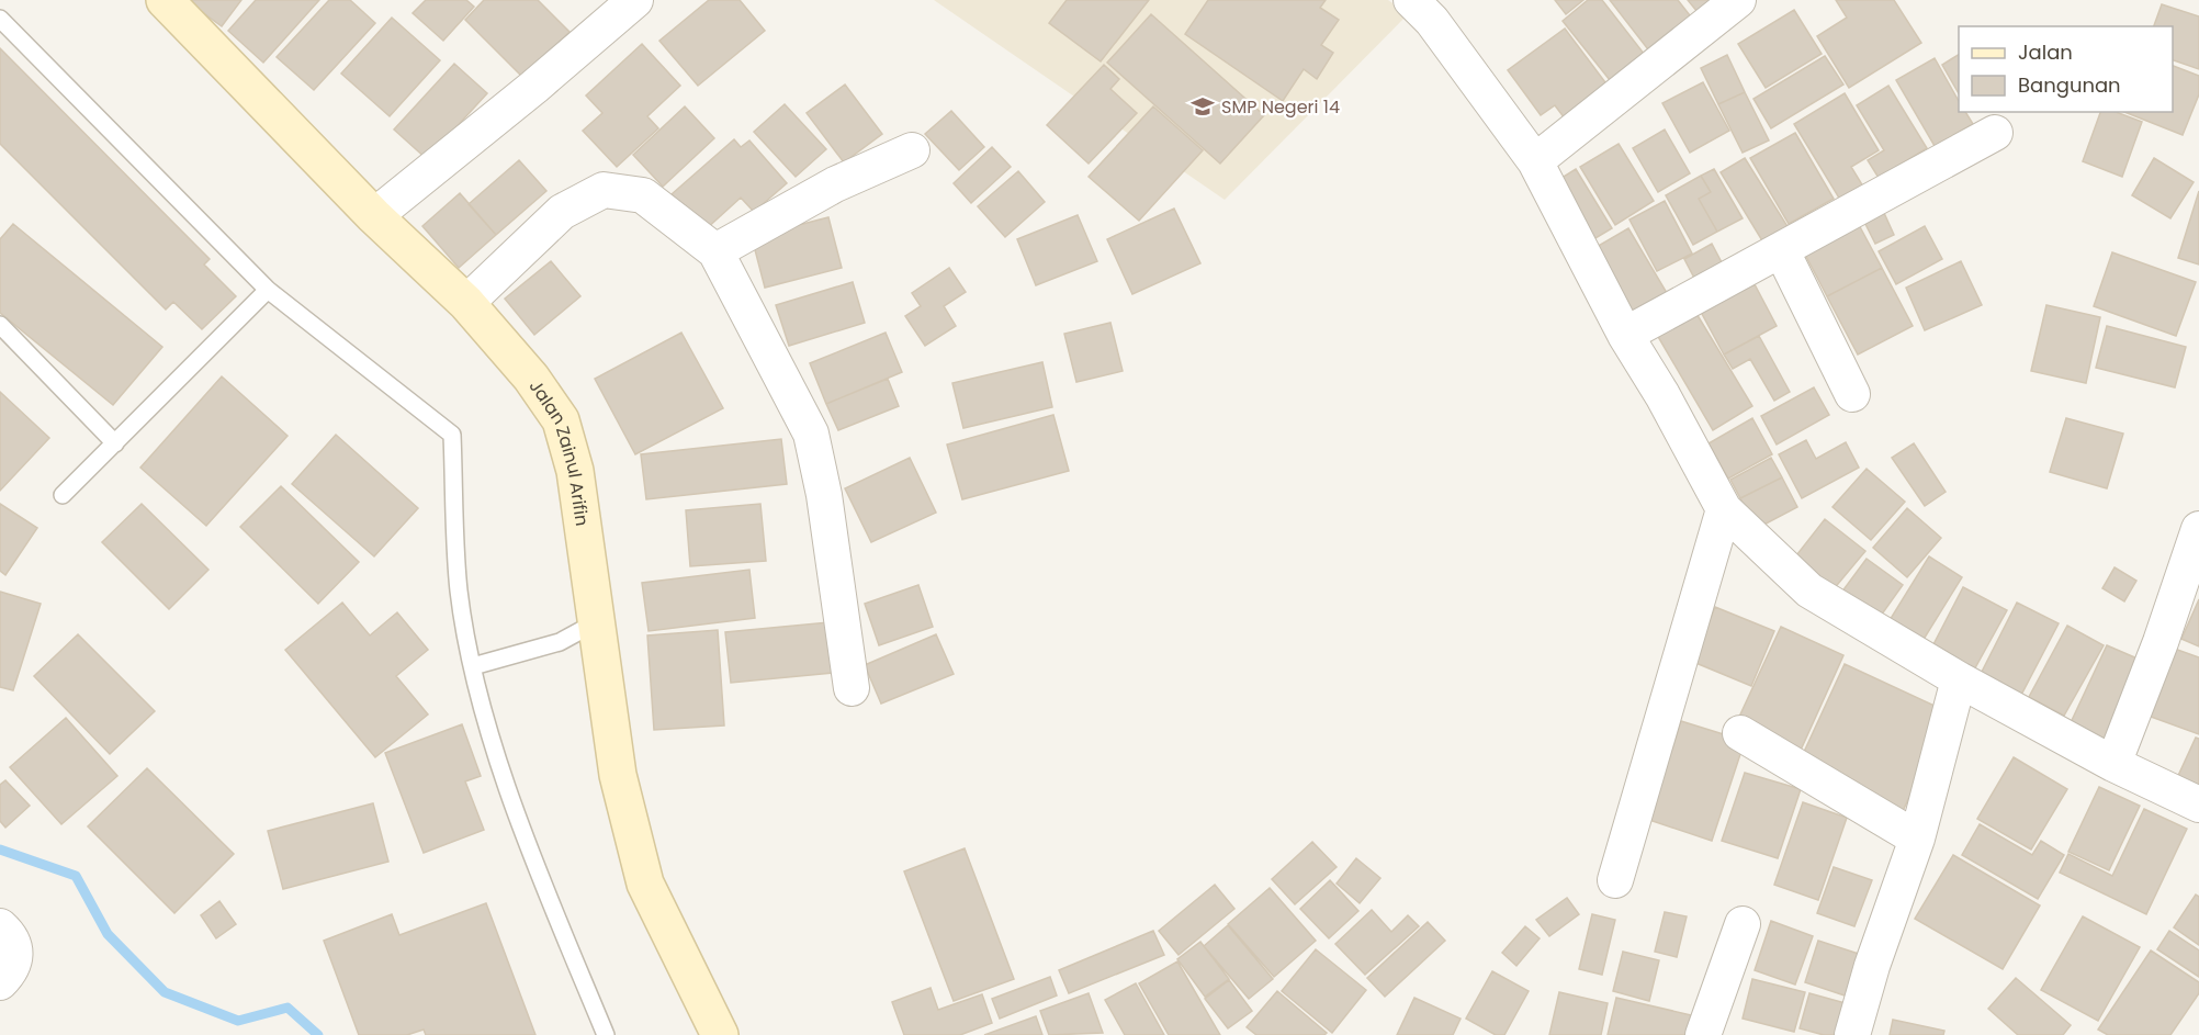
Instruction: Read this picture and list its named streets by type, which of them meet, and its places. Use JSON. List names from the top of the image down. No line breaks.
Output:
{"streets":{"street":["Jalan Zainul Arifin"]},"places":{"school or university":["SMP Negeri 14"]},"legend":["Jalan","Bangunan"]}
